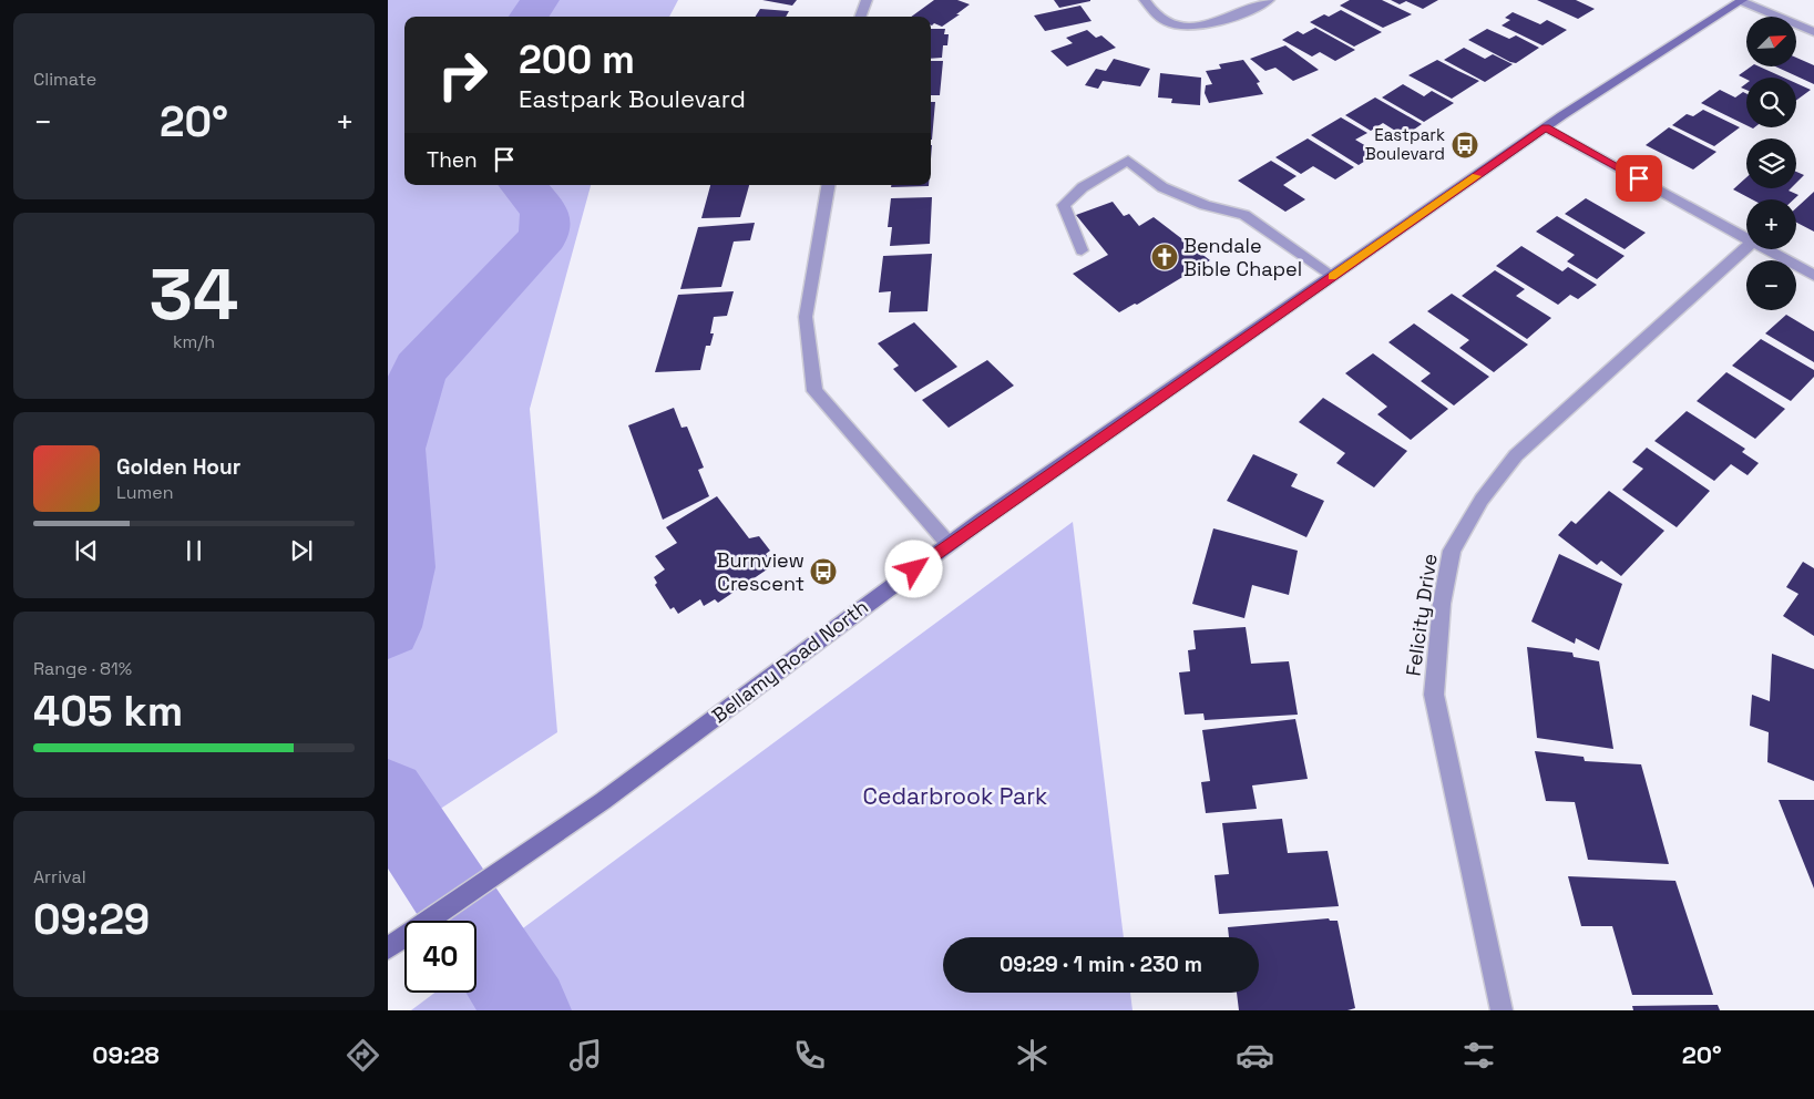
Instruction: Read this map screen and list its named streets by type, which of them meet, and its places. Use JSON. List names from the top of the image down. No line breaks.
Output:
{"streets":{"street":["Felicity Drive","Bellamy Road North"]},"parks":["Cedarbrook Park"],"places":{"bus stop":["Eastpark Boulevard","Burnview Crescent"],"church":["Bendale Bible Chapel"]},"north":"top right","page":{"tile":["Climate",["34","km/h"],["Range · 81%","405 km"],["Arrival","09:29"]],"map_buttons":["+","−"],"turn":["200 m","Eastpark Boulevard"],"heat":["−","20°","+"],"then":"Then","song":["Golden Hour","Lumen"],"limit":"40","trip":"09:29 · 1 min · 230 m","tabs":["09:28","20°"]}}
